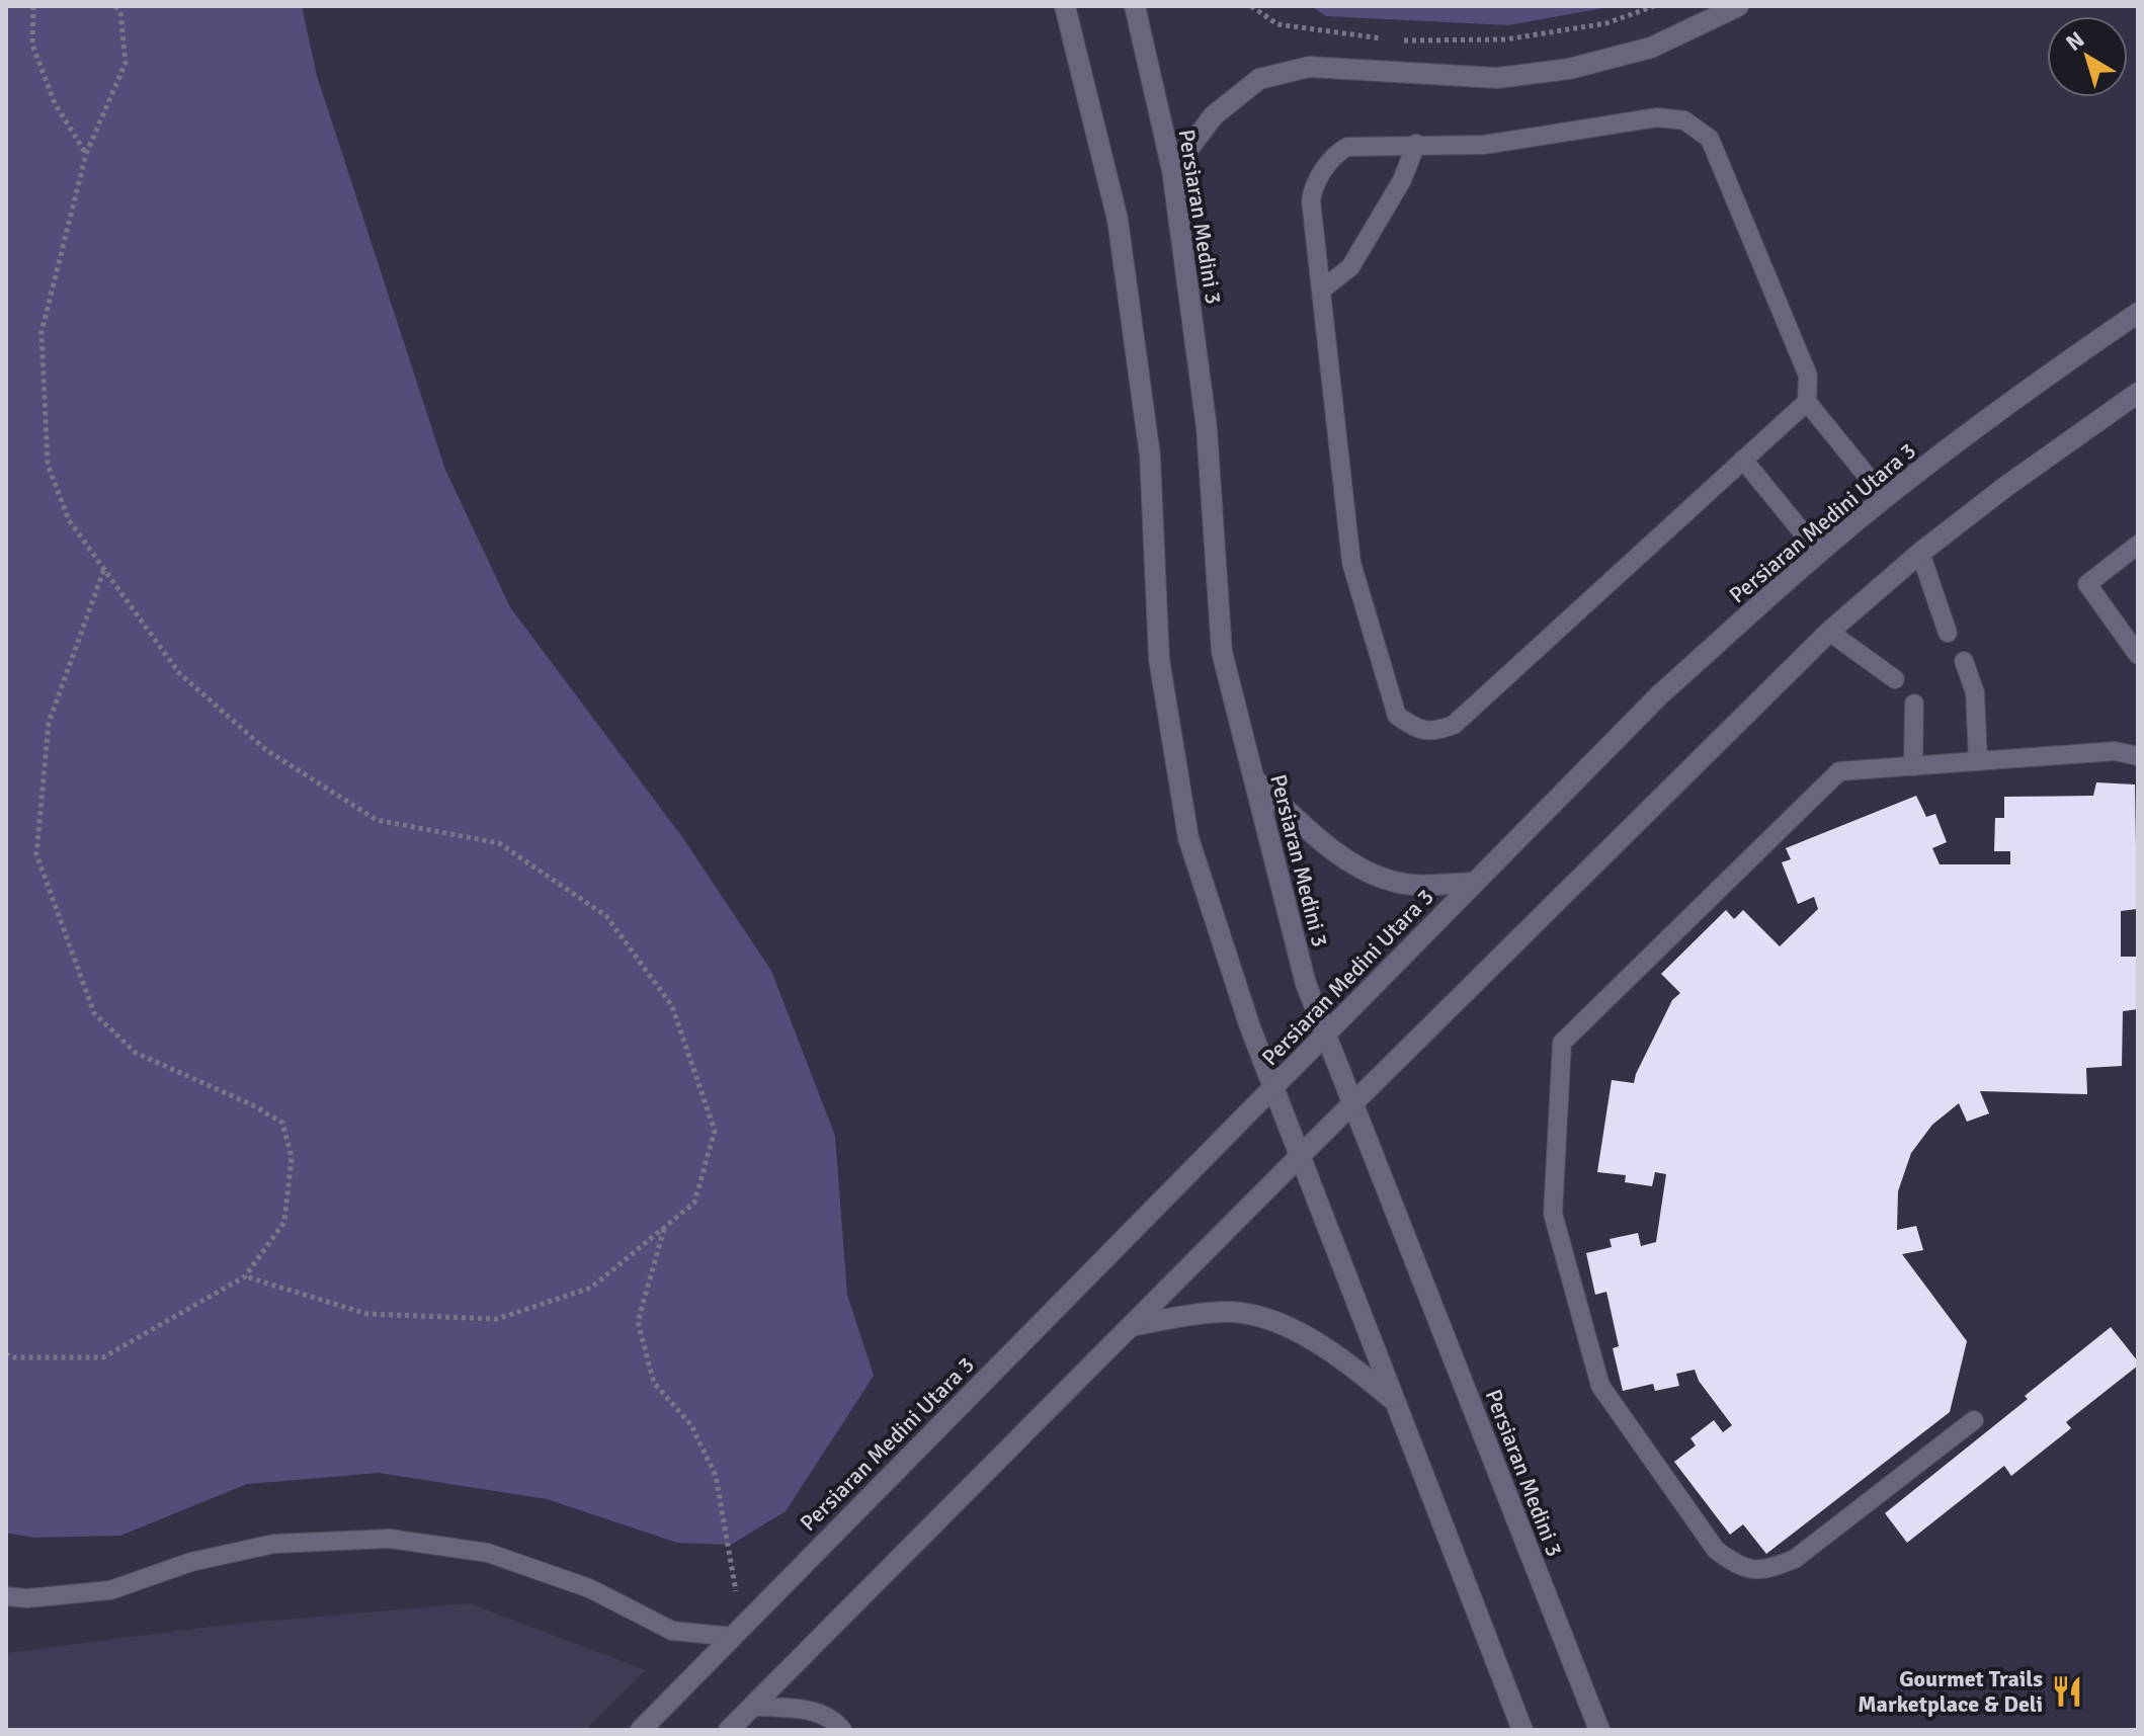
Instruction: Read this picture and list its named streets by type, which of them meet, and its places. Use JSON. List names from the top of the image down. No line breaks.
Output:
{"streets":{"street":["Persiaran Medini 3","Persiaran Medini Utara 3"]},"crossings":[["Persiaran Medini 3","Persiaran Medini Utara 3"]],"places":{"restaurant":["Gourmet Trails Marketplace & Deli"]},"north":"top left"}
